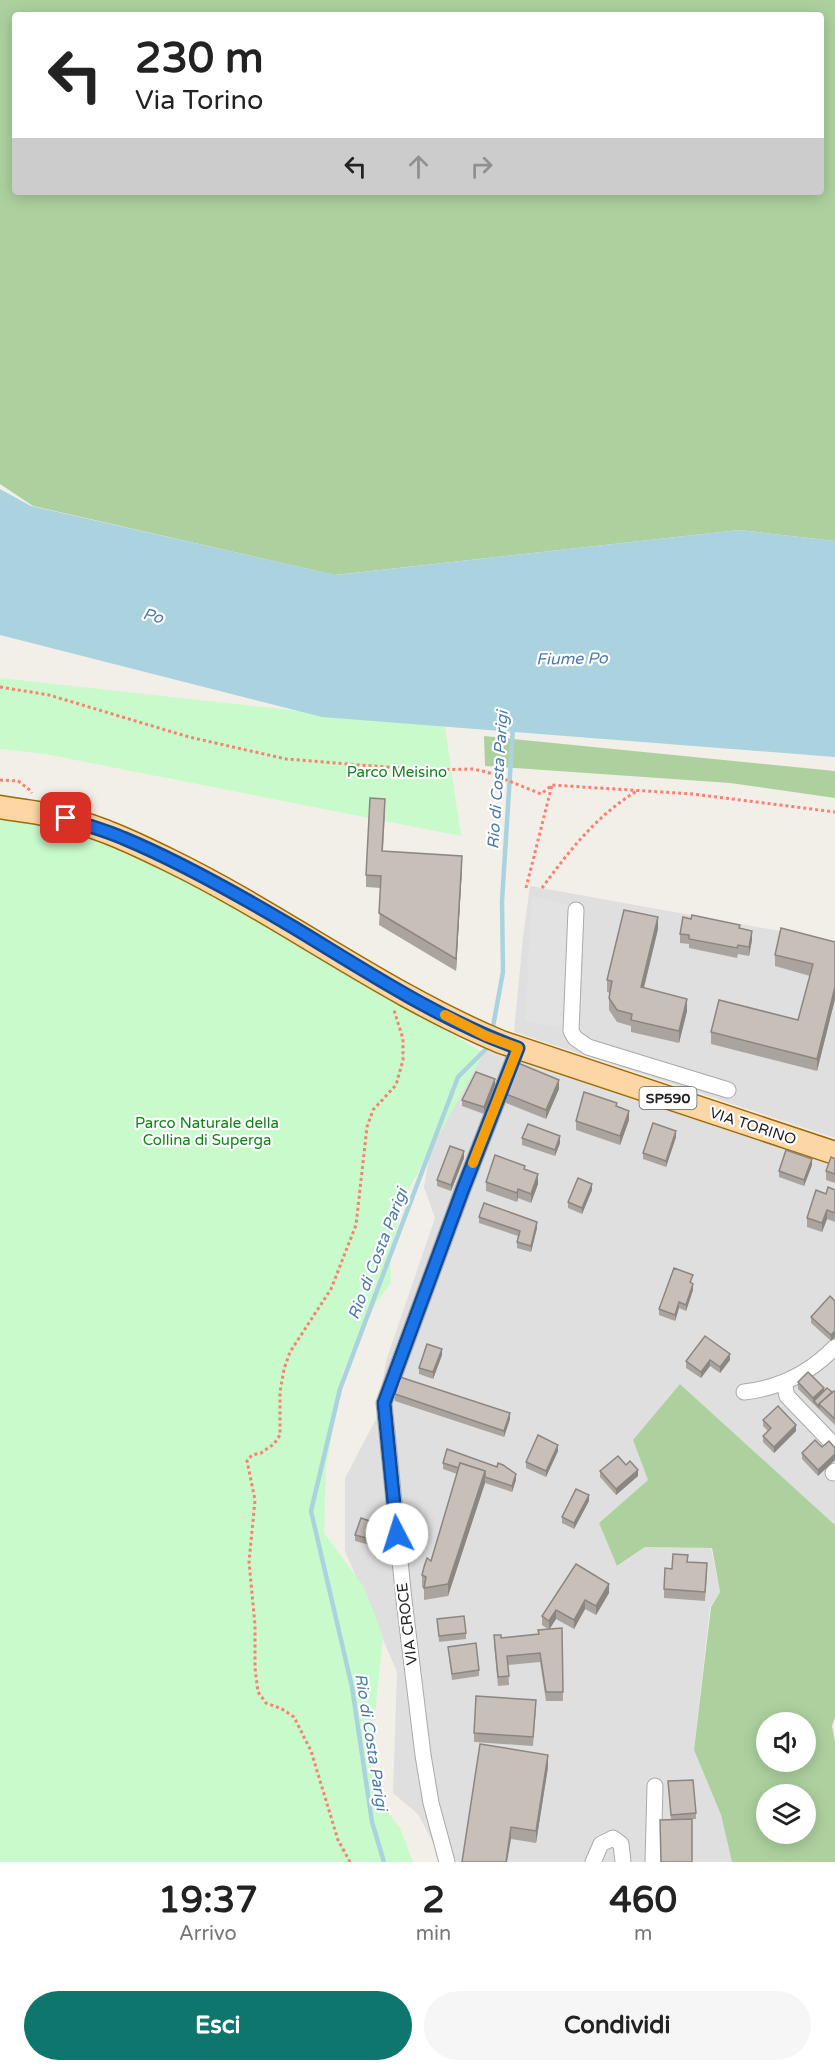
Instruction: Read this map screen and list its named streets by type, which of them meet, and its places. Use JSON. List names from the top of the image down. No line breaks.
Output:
{"streets":{"main road":["SP590","VIA TORINO"],"street":["VIA CROCE"]},"crossings":[["SP590","VIA TORINO"],["SP590","VIA CROCE"],["VIA TORINO","VIA CROCE"]],"water":["Po","Fiume Po","Rio di Costa Parigi"],"parks":["Parco Meisino","Parco Naturale della Collina di Superga"],"page":{"turn":["230 m","Via Torino"],"eta":["19:37","Arrivo","2","min","460","m"],"buttons":["Esci","Condividi"]}}
